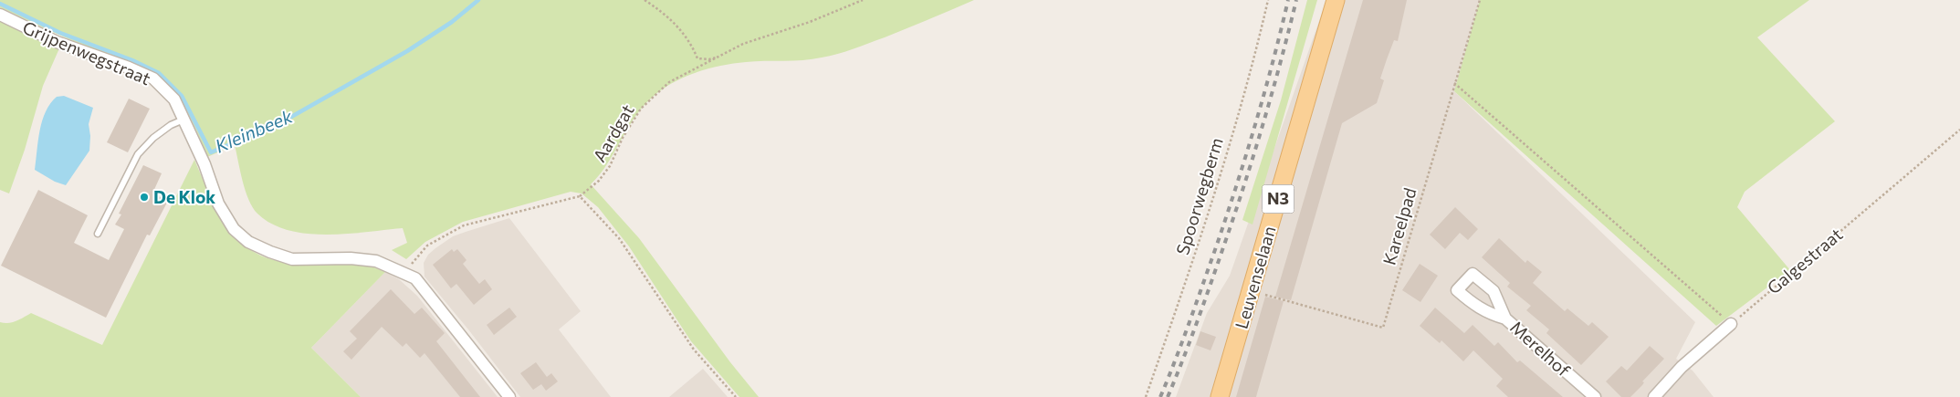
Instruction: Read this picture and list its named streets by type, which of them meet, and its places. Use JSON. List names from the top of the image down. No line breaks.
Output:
{"streets":{"main road":["N3","Leuvenselaan"],"street":["Grijpenwegstraat","Merelhof"],"path":["Aardgat","Spoorwegberm","Kareelpad","Galgestraat"]},"crossings":[["Grijpenwegstraat","Aardgat"],["Kareelpad","Leuvenselaan"]],"water":["Kleinbeek"],"places":["De Klok"]}
